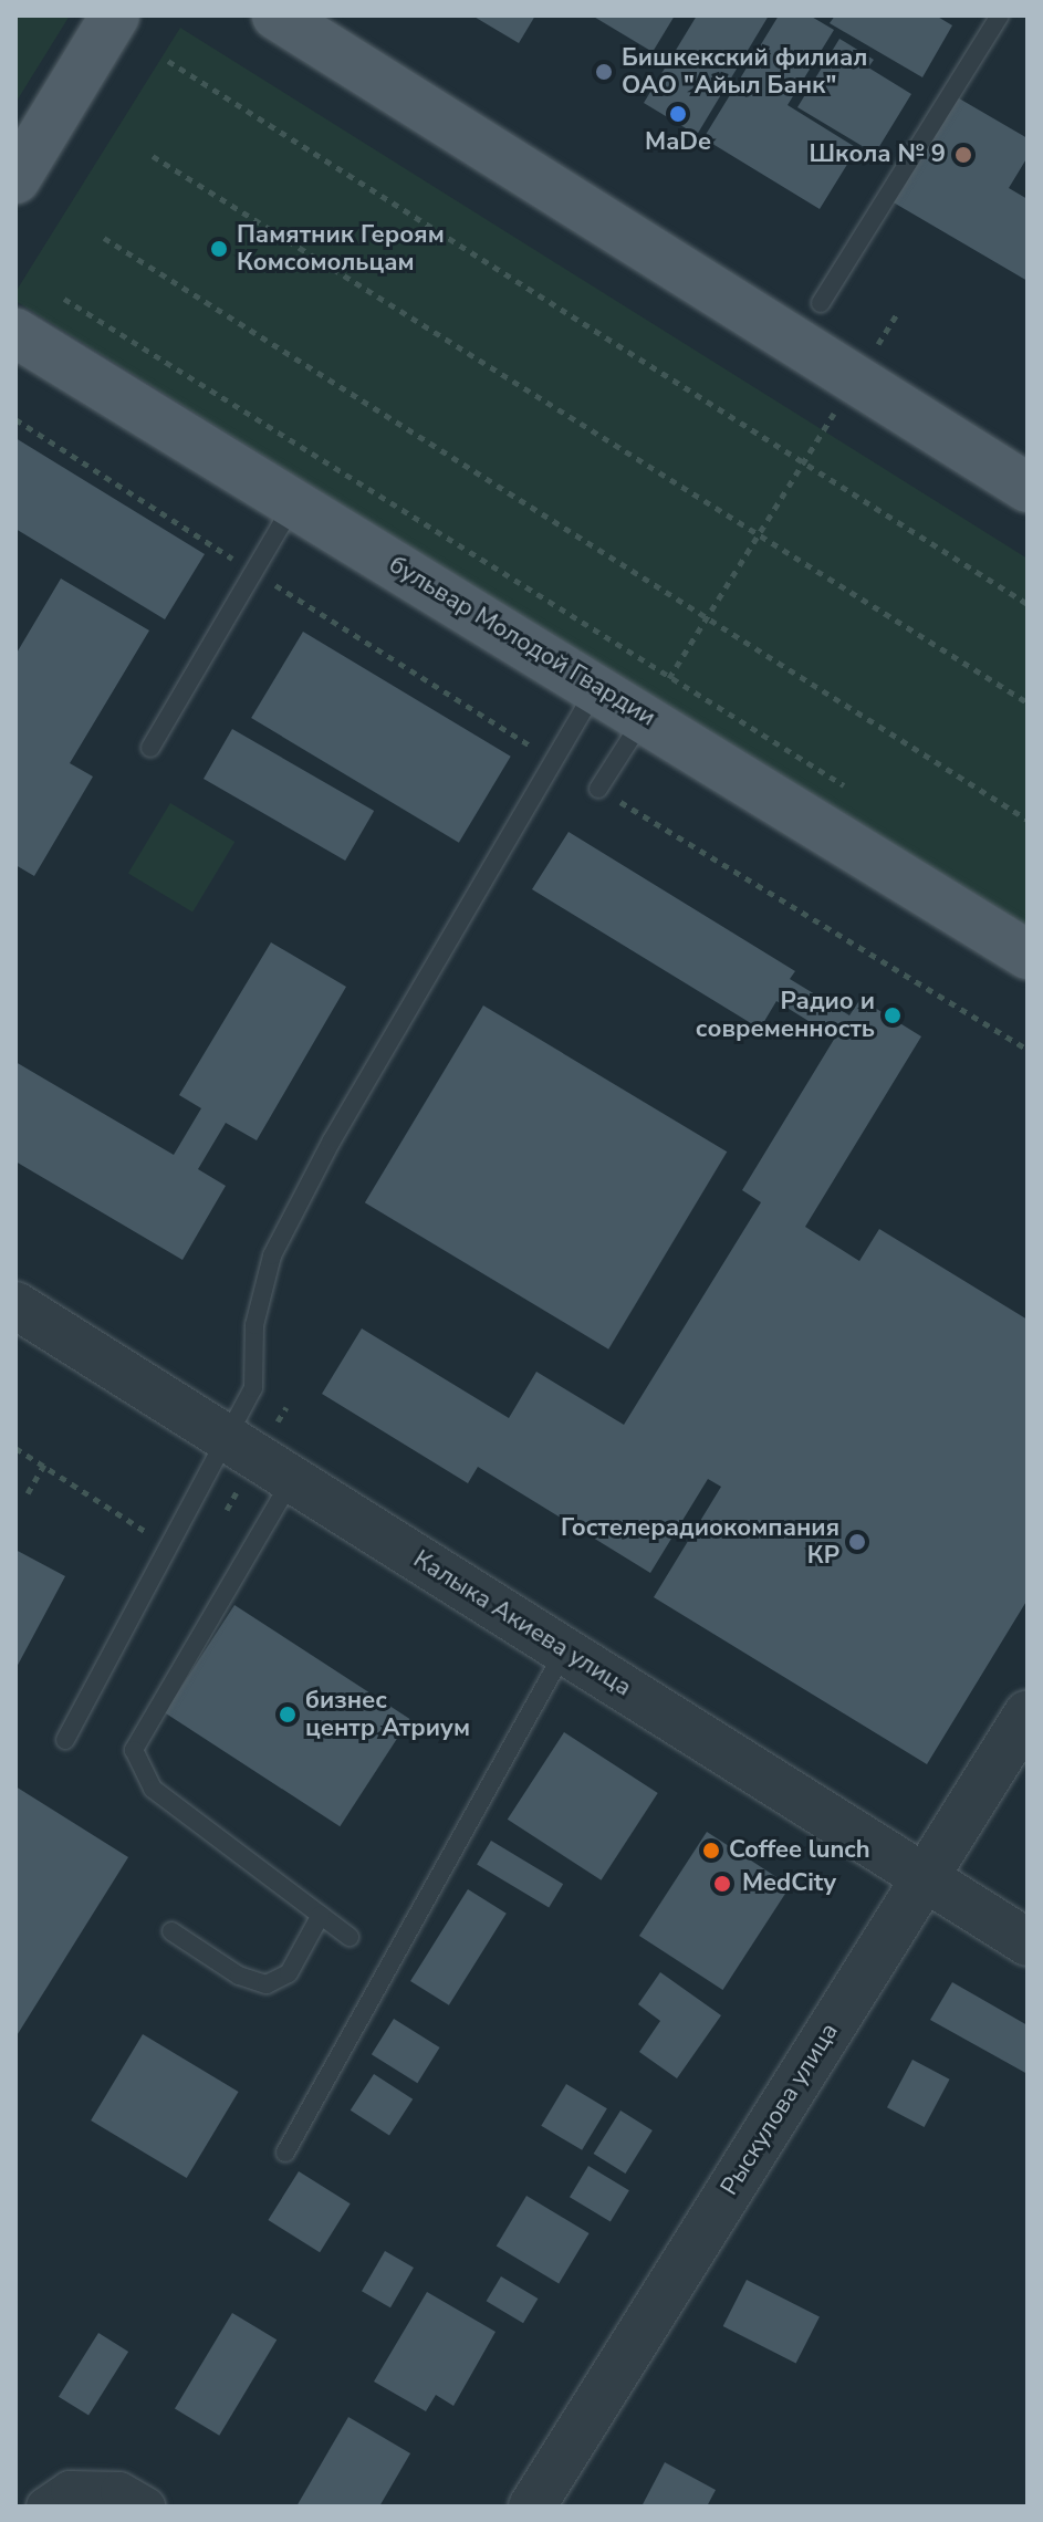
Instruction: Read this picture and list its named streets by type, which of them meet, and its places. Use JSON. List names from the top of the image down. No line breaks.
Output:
{"streets":{"main road":["бульвар Молодой Гвардии"],"street":["Калыка Акиева улица","Рыскулова улица"]},"crossings":[["Калыка Акиева улица","Рыскулова улица"]],"places":["Бишкекский филиал ОАО \"Айыл Банк\"","MaDe","Школа № 9","Памятник Героям Комсомольцам","Радио и современность","Гостелерадиокомпания КР","бизнес центр Атриум","Coffee lunch","MedCity"]}
